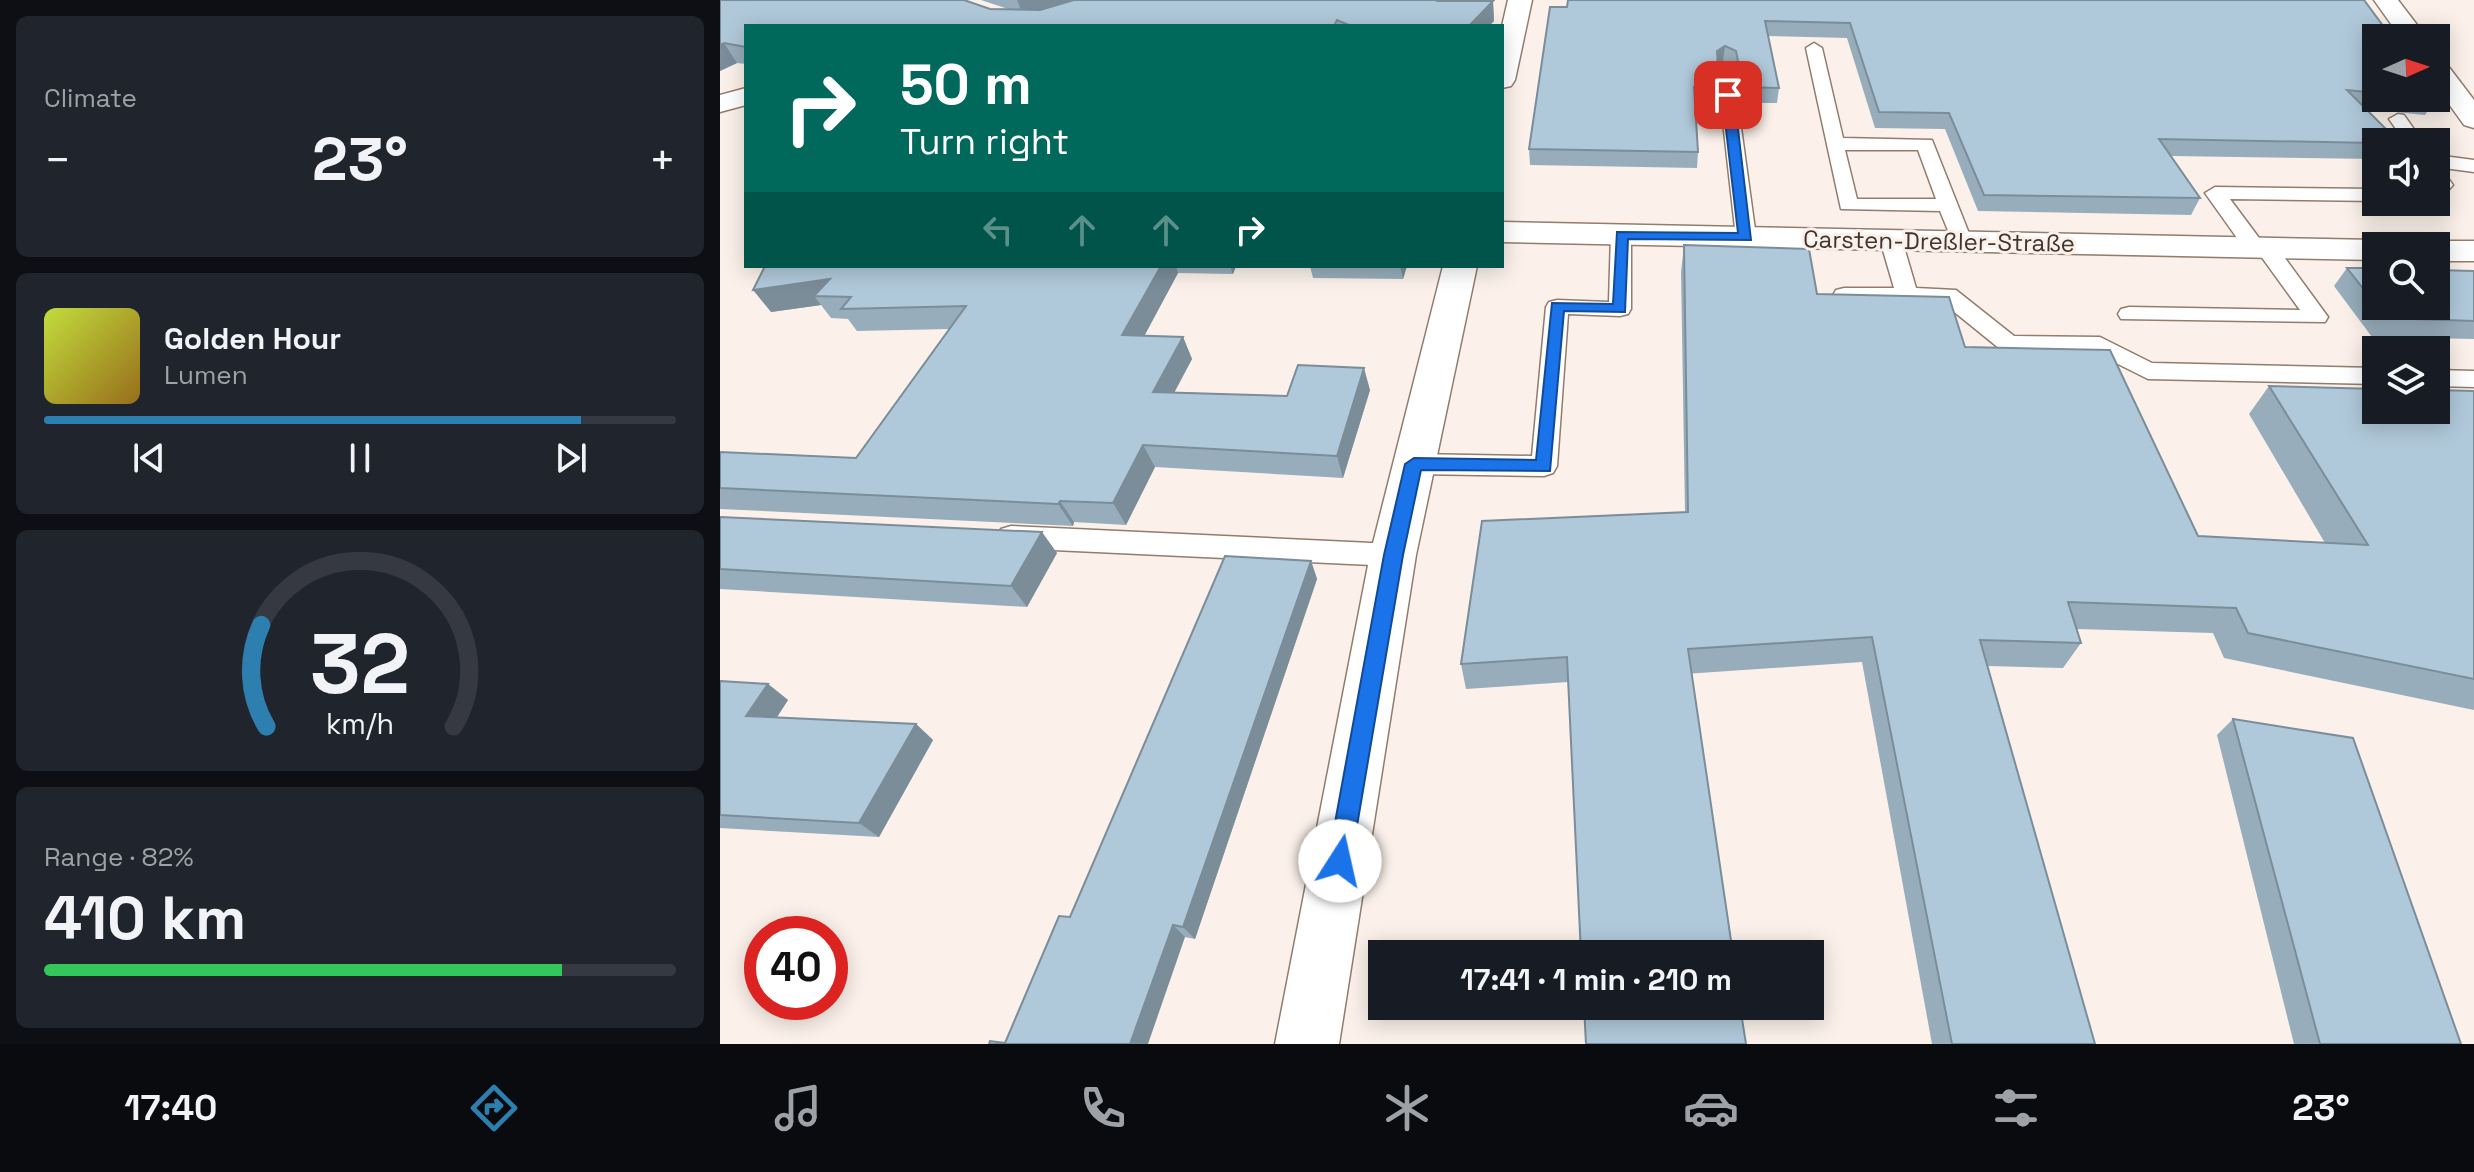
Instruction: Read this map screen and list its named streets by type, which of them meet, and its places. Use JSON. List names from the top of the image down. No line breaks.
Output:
{"streets":{"street":["Carsten-Dreßler-Straße"]},"north":"right","page":{"tile":["Climate",["Range · 82%","410 km"]],"turn":["50 m","Turn right"],"heat":["−","23°","+"],"song":["Golden Hour","Lumen"],"limit":"40","trip":"17:41 · 1 min · 210 m","tabs":["17:40","23°"],"gauge":["32","km/h"]}}
